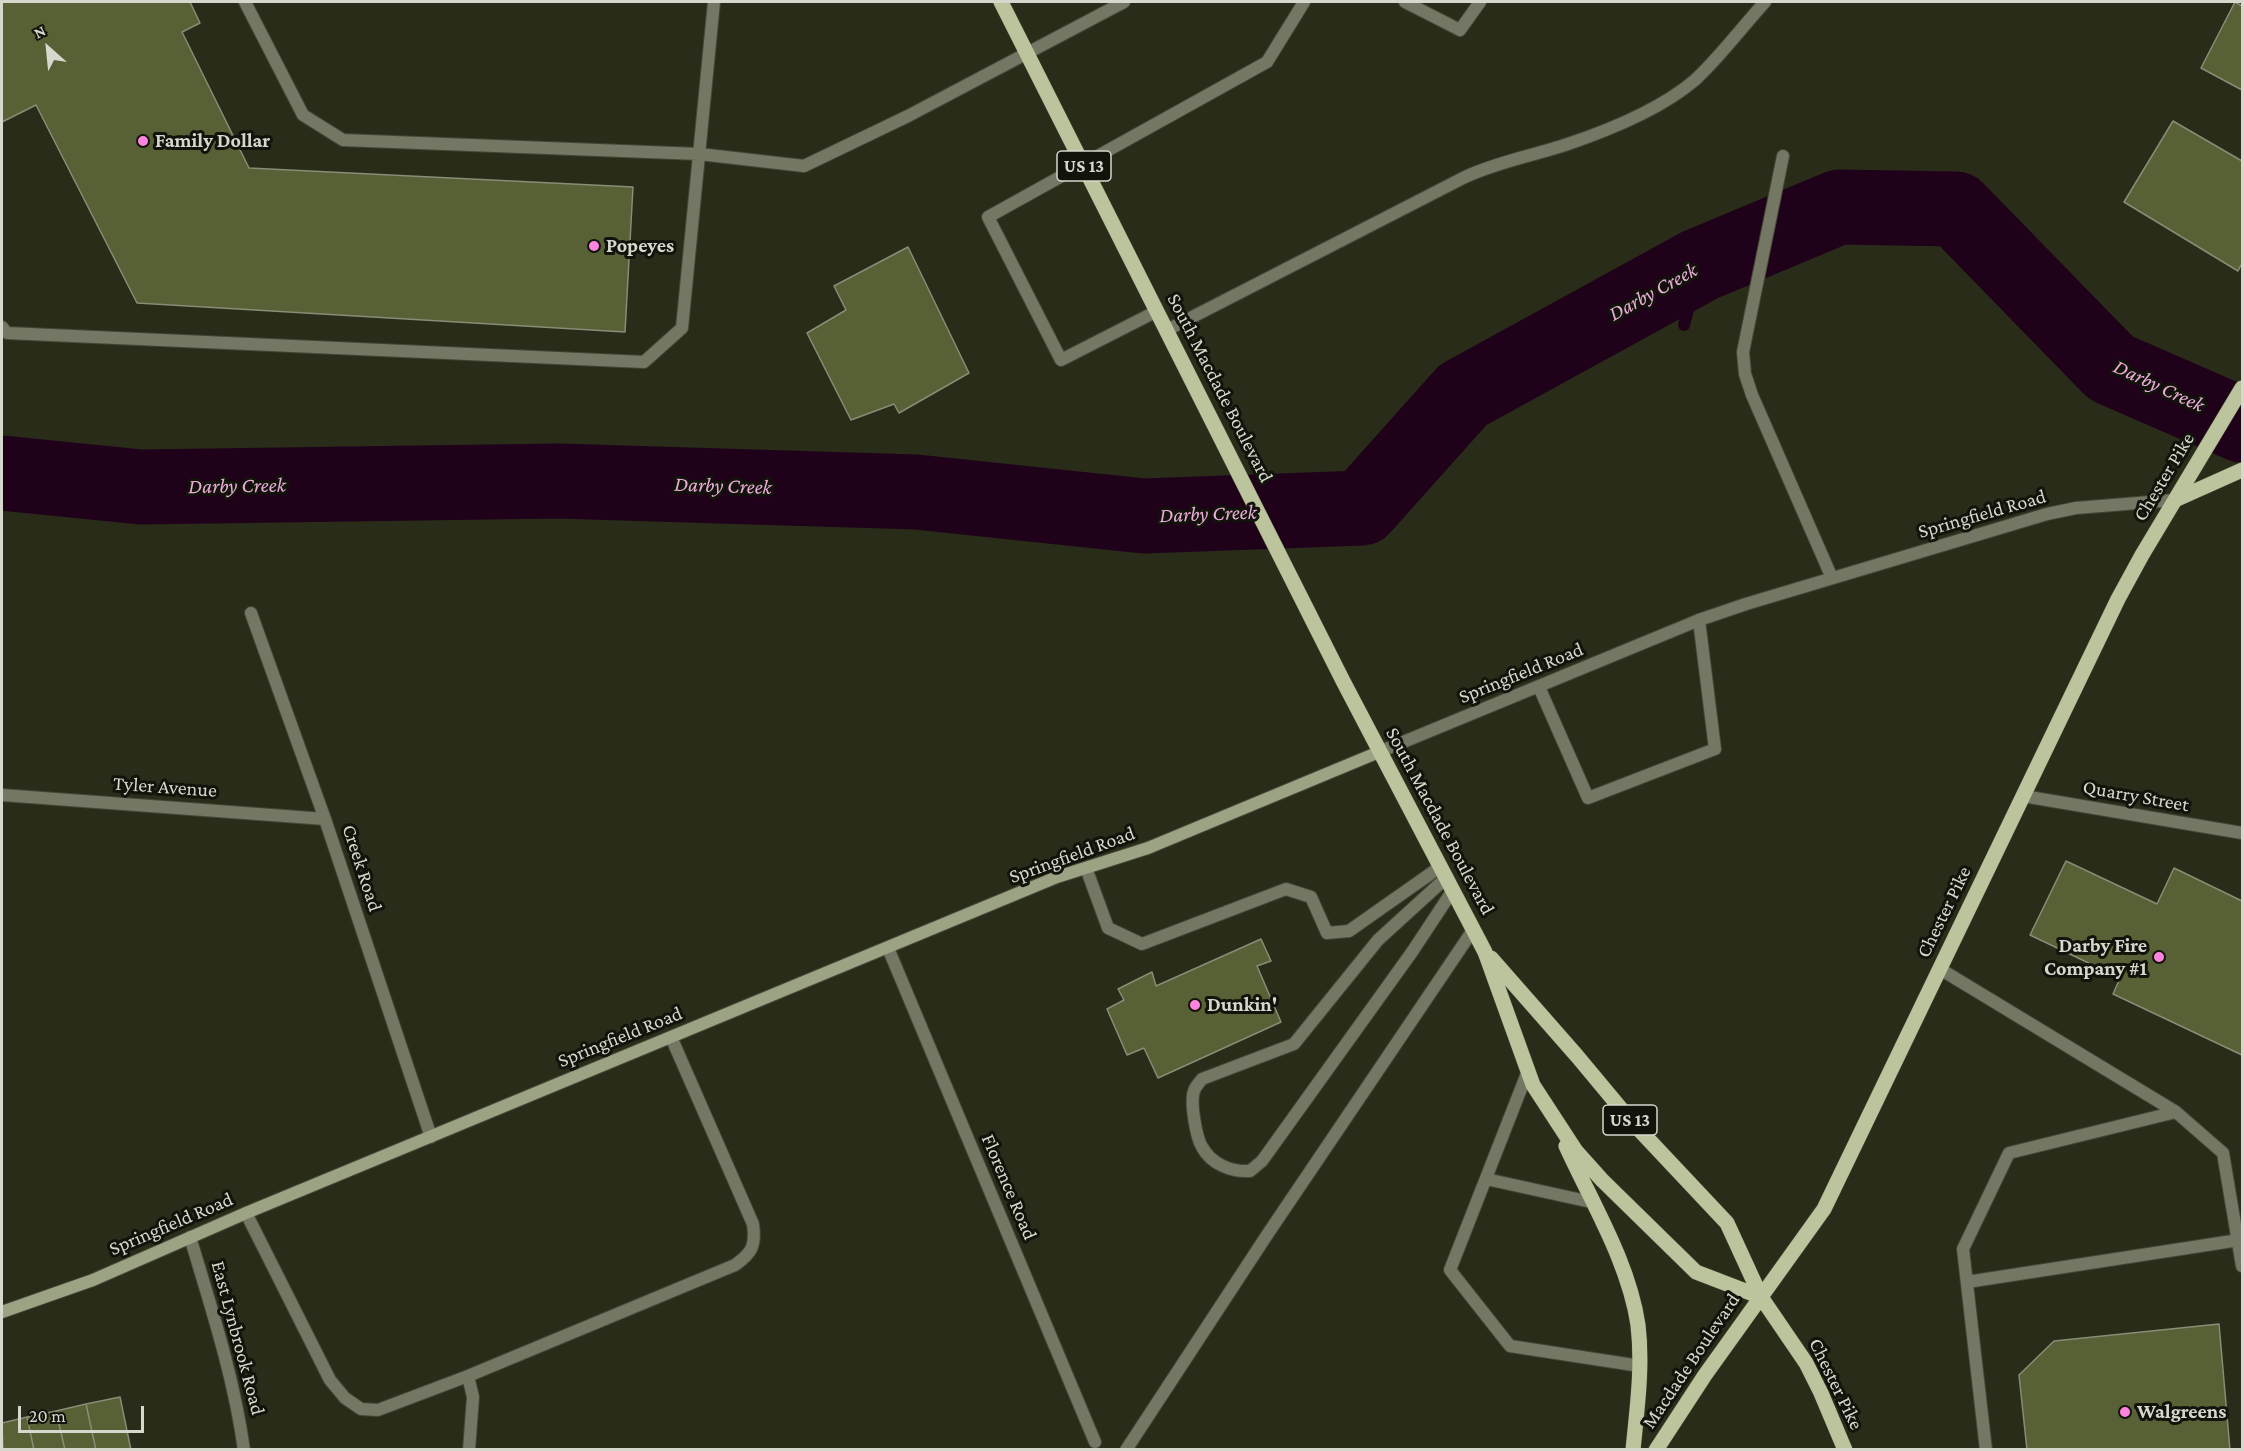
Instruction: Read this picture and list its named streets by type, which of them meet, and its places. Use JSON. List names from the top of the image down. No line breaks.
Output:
{"streets":{"main road":["US 13","South Macdade Boulevard","Chester Pike","Springfield Road","Macdade Boulevard"],"street":["Tyler Avenue","Quarry Street","Creek Road","Florence Road","East Lynbrook Road"]},"crossings":[["South Macdade Boulevard","Chester Pike"],["South Macdade Boulevard","Springfield Road"],["South Macdade Boulevard","Macdade Boulevard"],["Chester Pike","Springfield Road"],["Chester Pike","Quarry Street"],["Chester Pike","Macdade Boulevard"],["Springfield Road","Creek Road"],["Springfield Road","Florence Road"],["Springfield Road","East Lynbrook Road"],["Tyler Avenue","Creek Road"]],"water":["Darby Creek"],"places":["Family Dollar","Popeyes","Darby Fire Company #1","Dunkin'","Walgreens"],"scale_bar":"20 m","north":"top left"}
